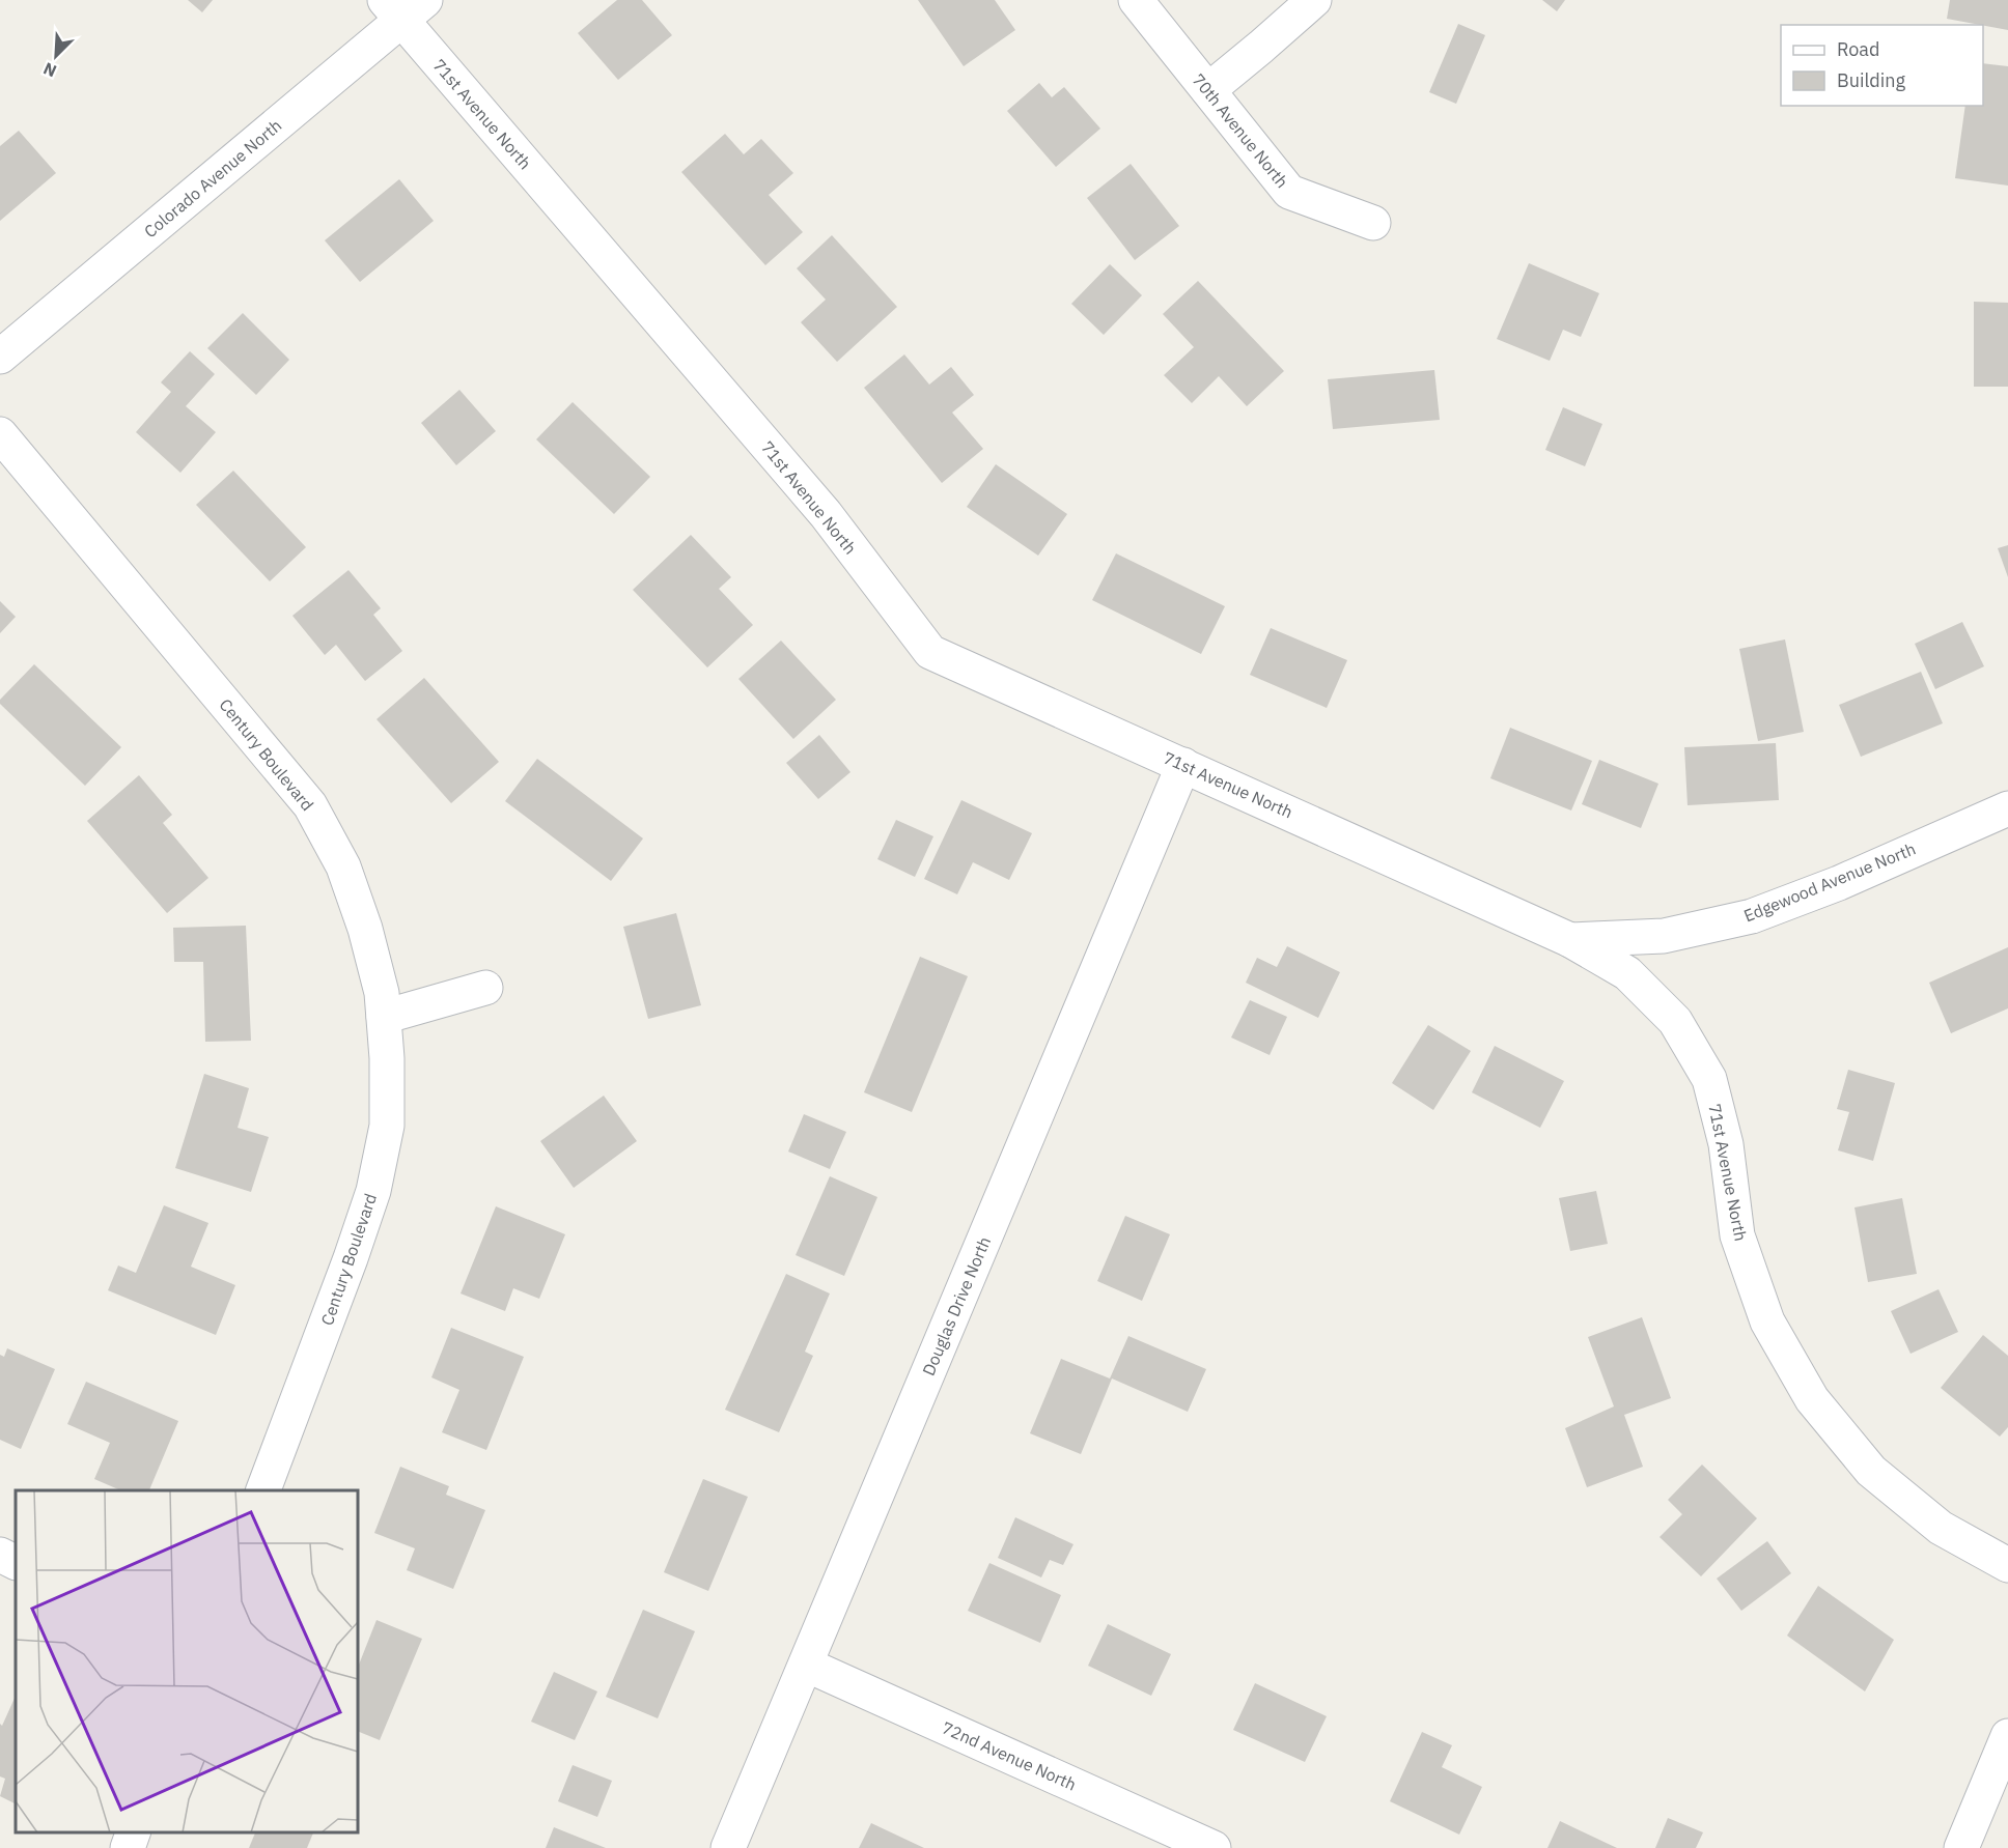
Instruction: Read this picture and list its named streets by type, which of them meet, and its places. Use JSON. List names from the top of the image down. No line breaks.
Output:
{"streets":{"street":["71st Avenue North","70th Avenue North","Colorado Avenue North","Century Boulevard","Edgewood Avenue North","Douglas Drive North","72nd Avenue North"]},"crossings":[["71st Avenue North","Colorado Avenue North"],["71st Avenue North","Edgewood Avenue North"],["71st Avenue North","Douglas Drive North"],["Douglas Drive North","72nd Avenue North"]],"legend":["Road","Building"],"north":"bottom left"}
